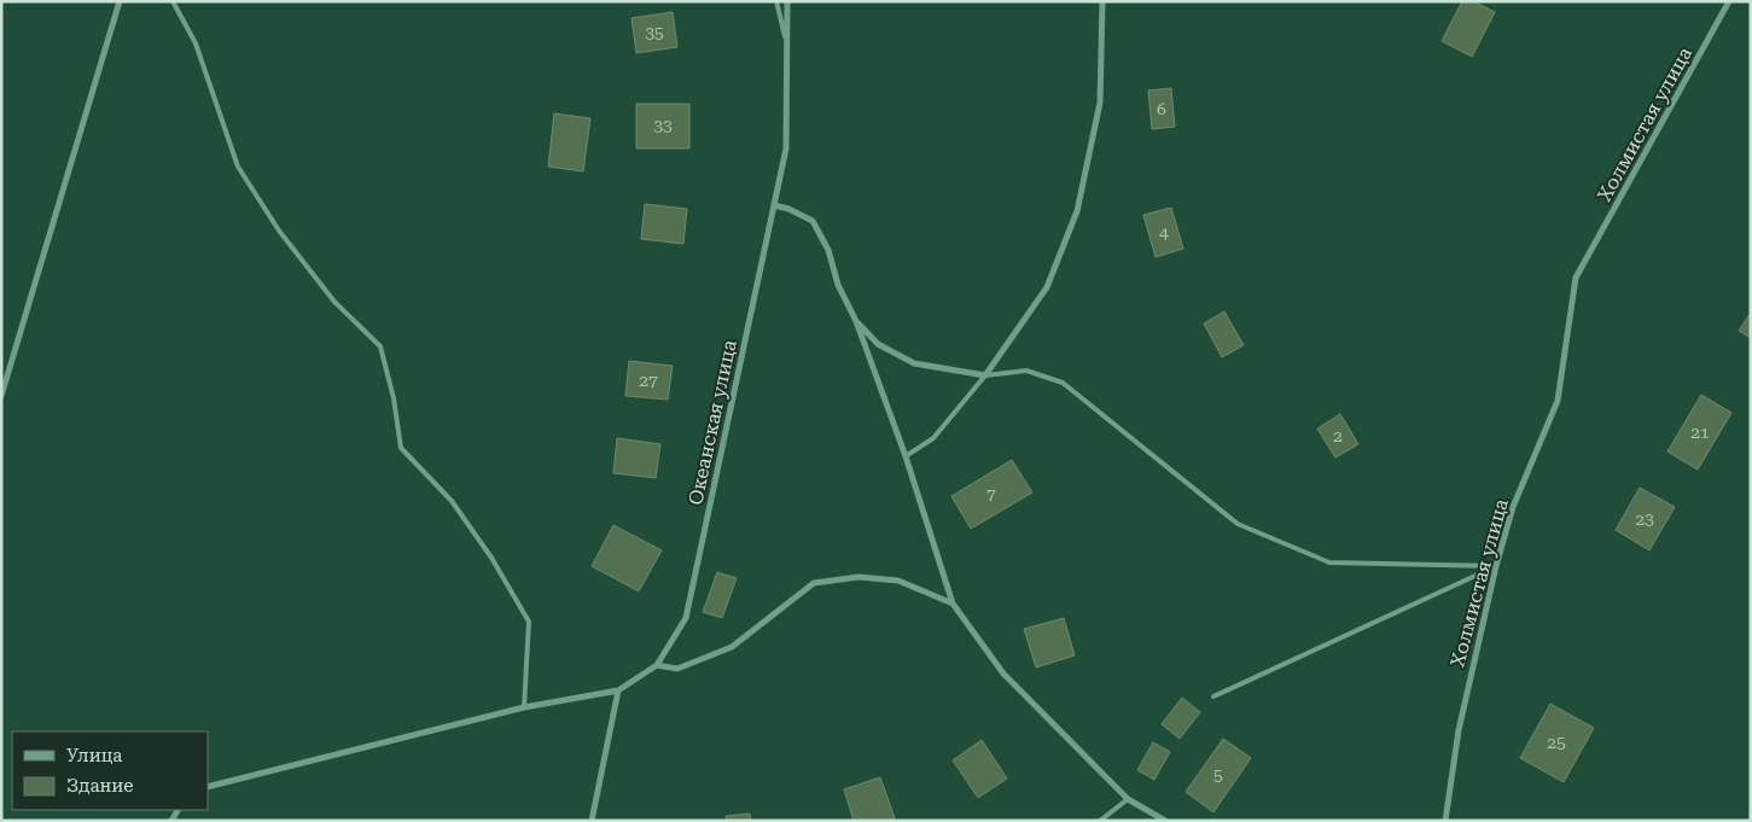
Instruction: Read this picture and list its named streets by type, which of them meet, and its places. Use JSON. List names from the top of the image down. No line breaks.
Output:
{"streets":{"street":["Холмистая улица","Океанская улица"]},"house_numbers":["35","6","33","4","27","21","2","7","23","25","5"],"legend":["Улица","Здание"]}
